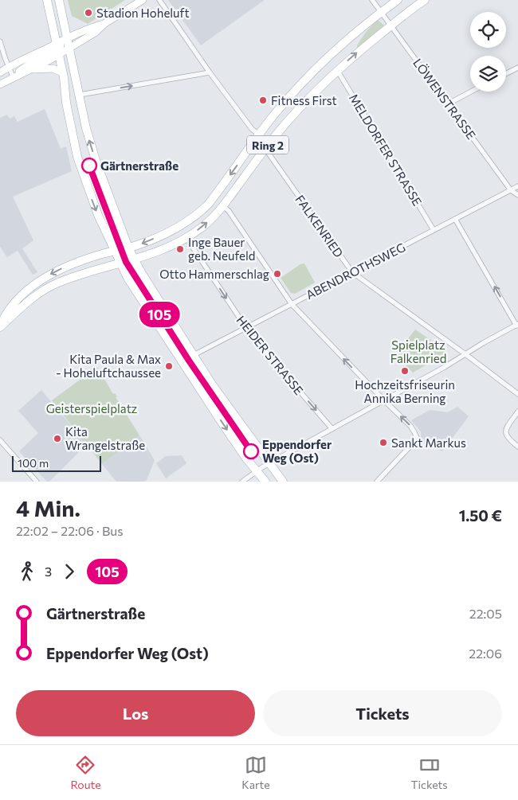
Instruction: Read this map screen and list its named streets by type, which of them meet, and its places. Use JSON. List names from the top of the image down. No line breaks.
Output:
{"streets":{"main road":["Ring 2"],"street":["LÖWENSTRASSE","MELDORFER STRASSE","FALKENRIED","ABENDROTHSWEG","HEIDER STRASSE"]},"crossings":[["LÖWENSTRASSE","Ring 2"],["LÖWENSTRASSE","ABENDROTHSWEG"],["Ring 2","MELDORFER STRASSE"],["Ring 2","FALKENRIED"],["Ring 2","HEIDER STRASSE"],["MELDORFER STRASSE","ABENDROTHSWEG"],["FALKENRIED","ABENDROTHSWEG"],["ABENDROTHSWEG","HEIDER STRASSE"]],"one_way":["HEIDER STRASSE"],"parks":["Spielplatz Falkenried","Geisterspielplatz"],"places":["Stadion Hoheluft","Fitness First","Gärtnerstraße","Inge Bauer geb. Neufeld","Otto Hammerschlag","Kita Paula & Max - Hoheluftchaussee","Hochzeitsfriseurin Annika Berning","Kita Wrangelstraße","Sankt Markus","Eppendorfer Weg (Ost)"],"lines":["bus line 105"],"scale_bar":"100 m","page":{"on_map":"105","scale":"100 m","heading":["4 Min.","22:02 – 22:06 · Bus","1.50 €"],"legs":["3","105"],"list":[{"name":"Gärtnerstraße","value":"22:05"},{"name":"Eppendorfer Weg (Ost)","value":"22:06"}],"buttons":["Los","Tickets"],"tabs":["Route","Karte","Tickets"]}}
